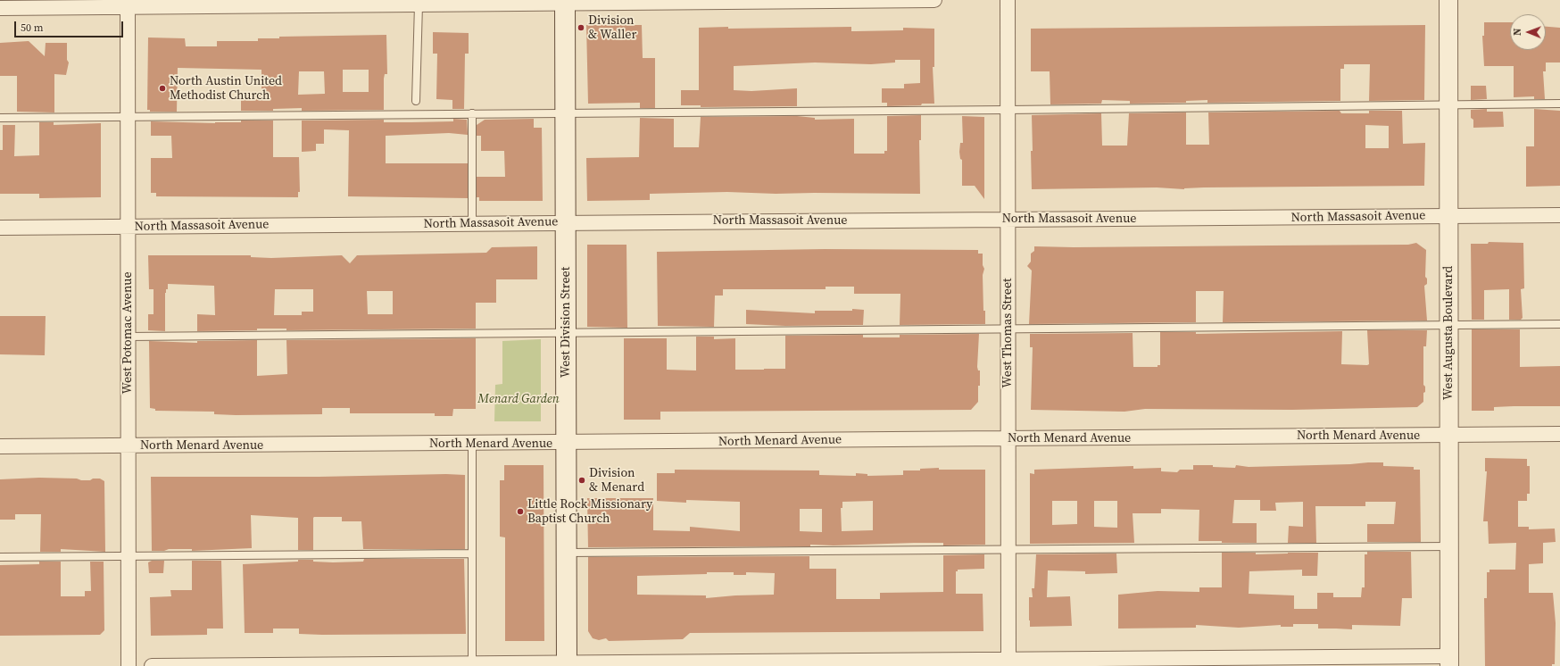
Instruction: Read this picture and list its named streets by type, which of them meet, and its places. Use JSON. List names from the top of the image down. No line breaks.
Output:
{"streets":{"main road":["West Division Street"],"street":["North Massasoit Avenue","West Potomac Avenue","West Thomas Street","West Augusta Boulevard","North Menard Avenue"]},"crossings":[["North Massasoit Avenue","West Division Street"],["North Massasoit Avenue","West Potomac Avenue"],["North Massasoit Avenue","West Thomas Street"],["North Massasoit Avenue","West Augusta Boulevard"],["West Division Street","North Menard Avenue"],["West Potomac Avenue","North Menard Avenue"],["West Thomas Street","North Menard Avenue"],["West Augusta Boulevard","North Menard Avenue"]],"parks":["Menard Garden"],"places":["Division & Waller","North Austin United Methodist Church","Division & Menard","Little Rock Missionary Baptist Church"],"scale_bar":"50 m","north":"left"}
